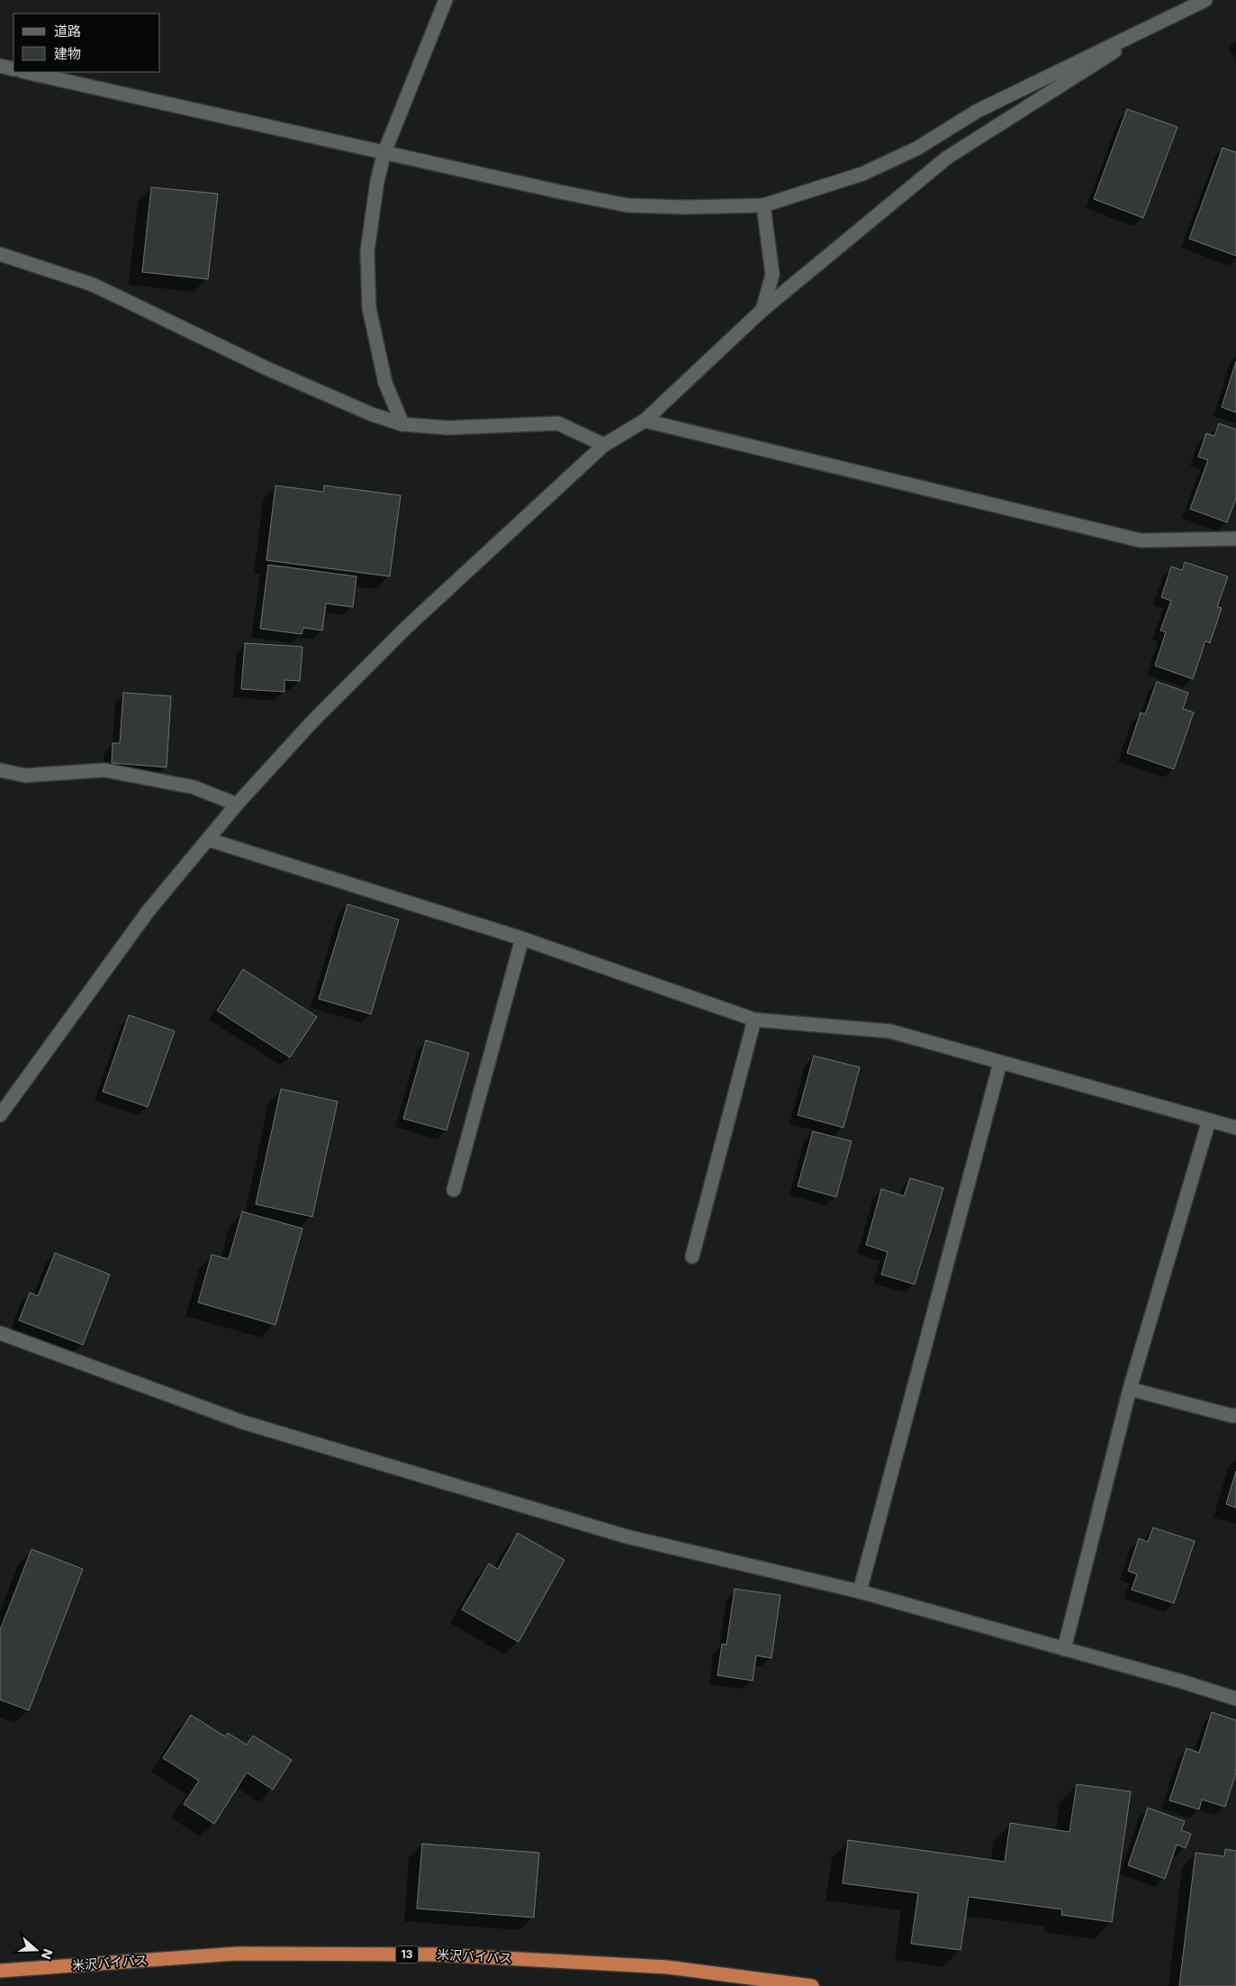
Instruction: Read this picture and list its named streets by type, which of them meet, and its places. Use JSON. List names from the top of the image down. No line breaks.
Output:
{"streets":{"highway":["13","米沢バイパス"]},"legend":["道路","建物"],"north":"right"}
